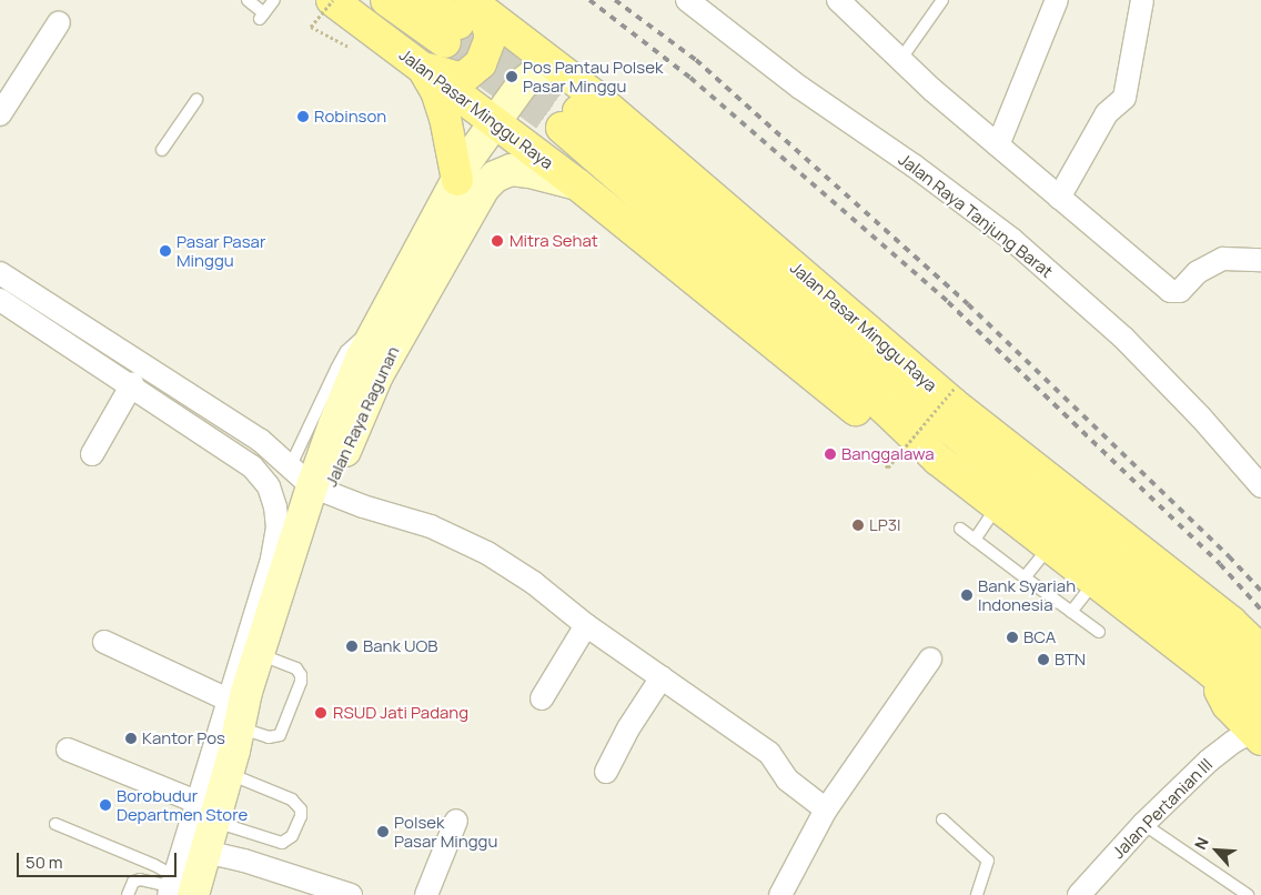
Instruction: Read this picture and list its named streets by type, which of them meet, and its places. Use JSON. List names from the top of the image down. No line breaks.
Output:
{"streets":{"main road":["Jalan Pasar Minggu Raya","Jalan Raya Ragunan"],"street":["Jalan Raya Tanjung Barat","Jalan Pertanian III"]},"crossings":[["Jalan Pasar Minggu Raya","Jalan Raya Ragunan"],["Jalan Pasar Minggu Raya","Jalan Pertanian III"]],"places":["Pos Pantau Polsek Pasar Minggu","Robinson","Mitra Sehat","Pasar Pasar Minggu","Banggalawa","LP3I","Bank Syariah Indonesia","BCA","Bank UOB","BTN","RSUD Jati Padang","Kantor Pos","Borobudur Departmen Store","Polsek Pasar Minggu"],"scale_bar":"50 m","north":"top left"}
